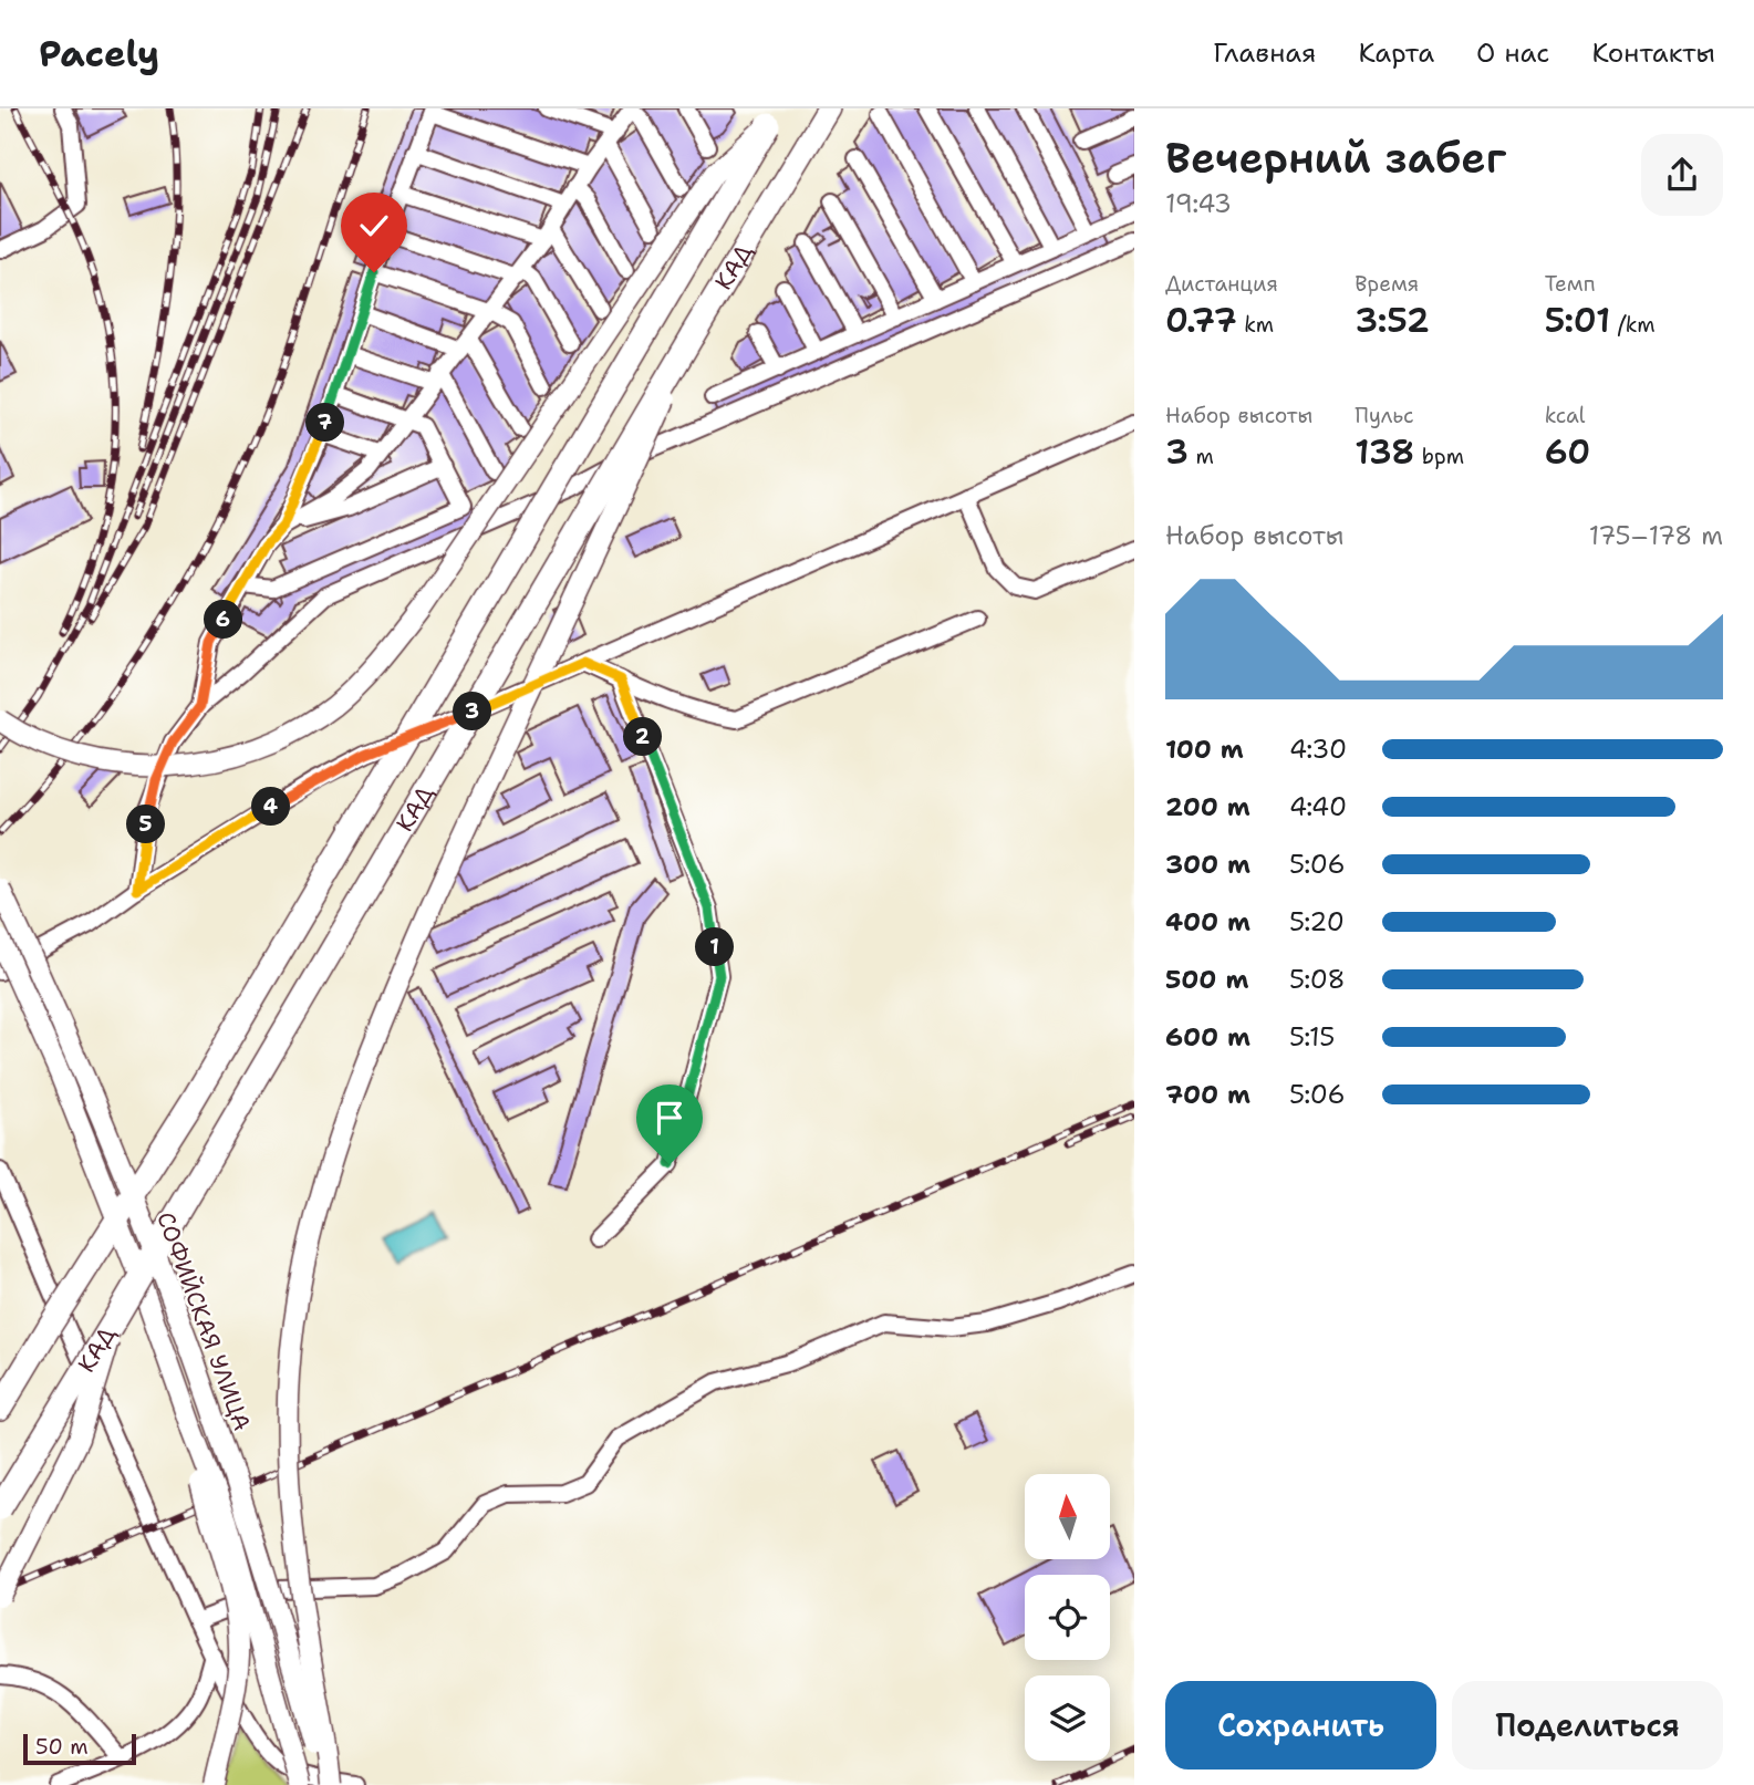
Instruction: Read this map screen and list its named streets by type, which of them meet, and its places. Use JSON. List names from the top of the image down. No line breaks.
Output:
{"streets":{"highway":["КАД"],"main road":["СОФИЙСКАЯ УЛИЦА"]},"scale_bar":"50 m","north":"top","page":{"header":"Pacely","nav":["Главная","Карта","О нас","Контакты"],"heading":["Вечерний забег","19:43"],"stats":[["Дистанция","0.77 km"],["Время","3:52"],["Темп","5:01 /km"],["Набор высоты","3 m"],["Пульс","138 bpm"],["kcal","60"]],"pins":["7","6","3","2","4","5","1"],"chart":["Набор высоты","175–178 m"],"list":[{"name":"100 m","note":"4:30"},{"name":"200 m","note":"4:40"},{"name":"300 m","note":"5:06"},{"name":"400 m","note":"5:20"},{"name":"500 m","note":"5:08"},{"name":"600 m","note":"5:15"},{"name":"700 m","note":"5:06"}],"buttons":["Сохранить","Поделиться"],"scale":"50 m"}}
